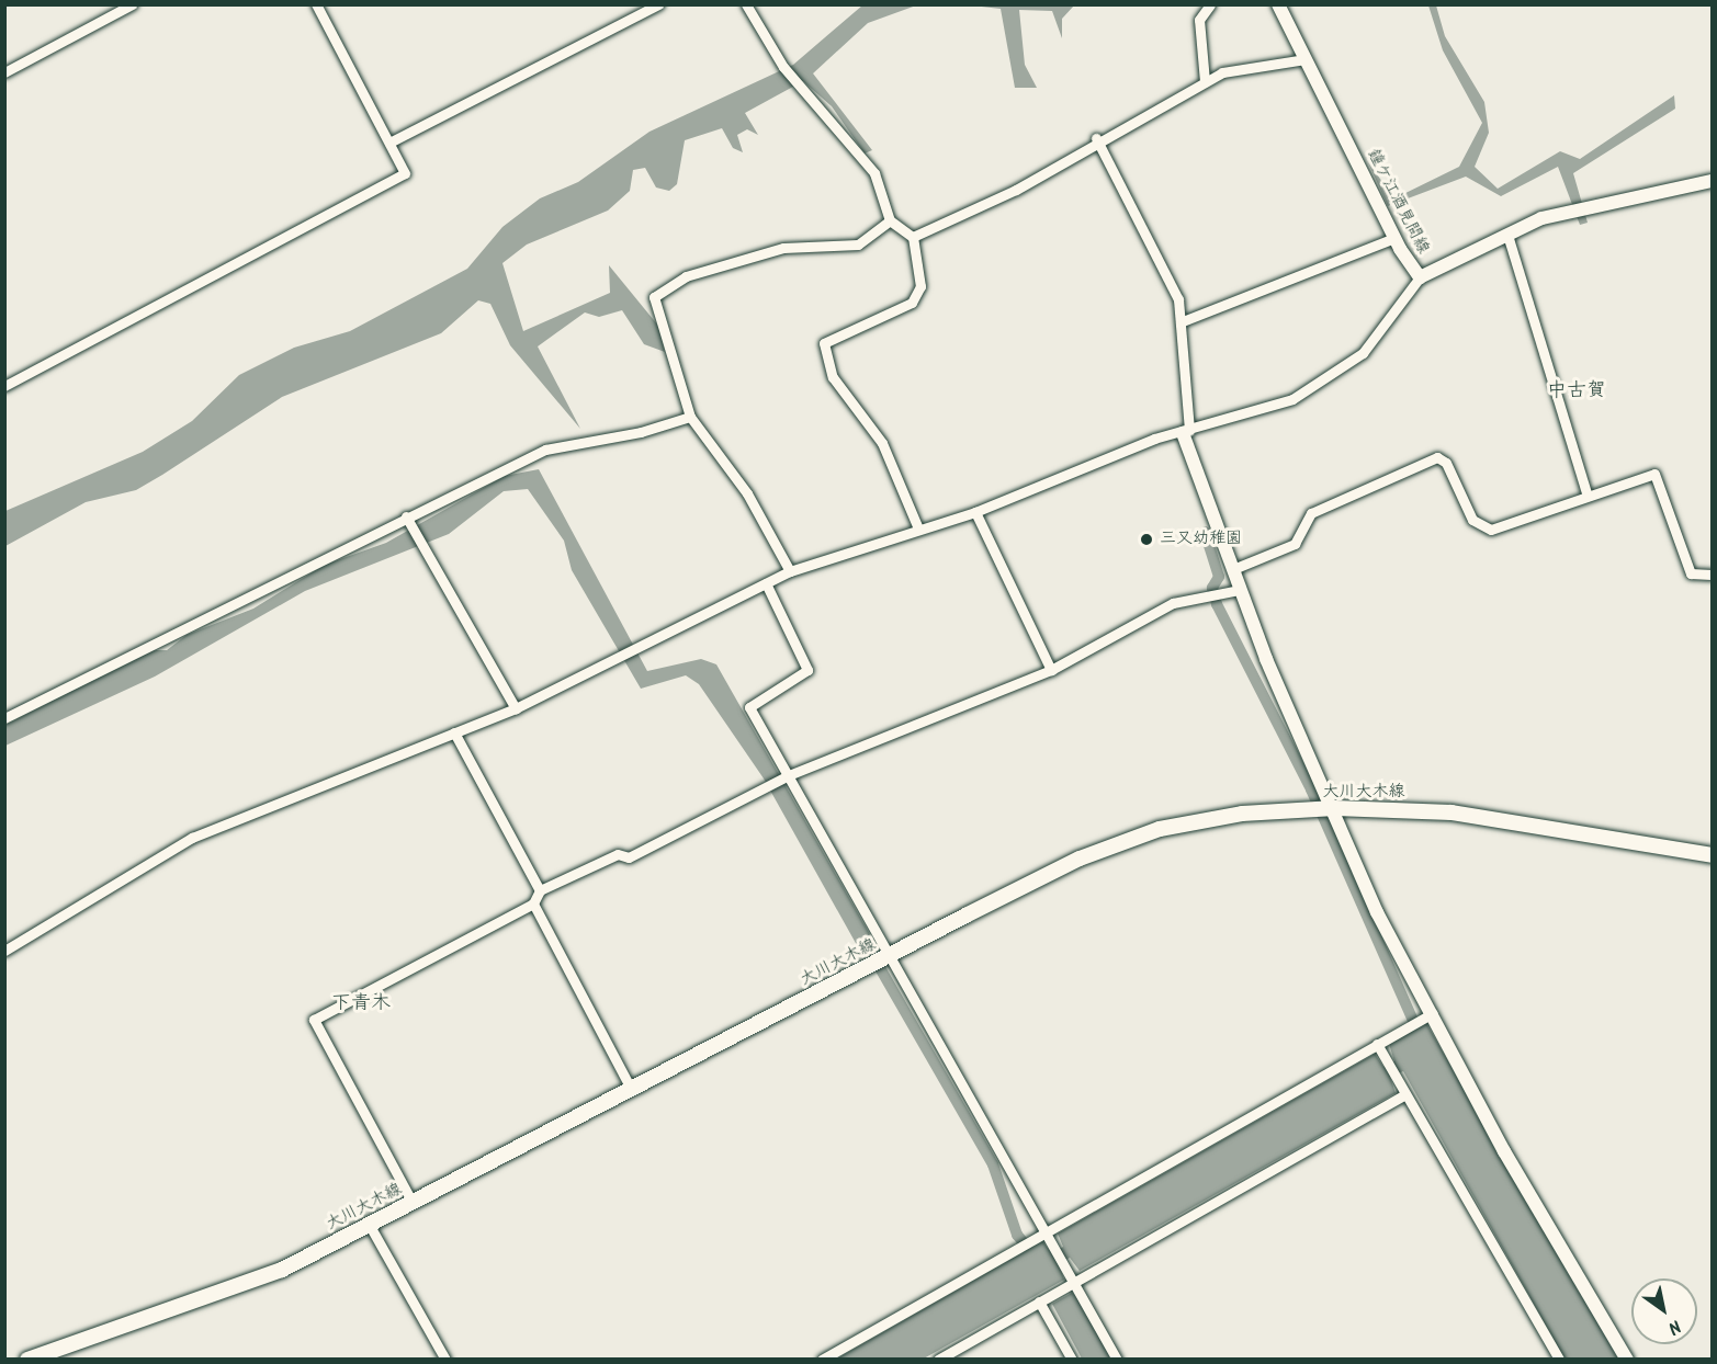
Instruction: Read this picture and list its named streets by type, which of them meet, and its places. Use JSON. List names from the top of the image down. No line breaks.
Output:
{"streets":{"main road":["大川大木線"],"street":["鐘ケ江酒見間線"]},"districts":["中古賀","下青木"],"places":["三又幼稚園"],"north":"bottom right"}
